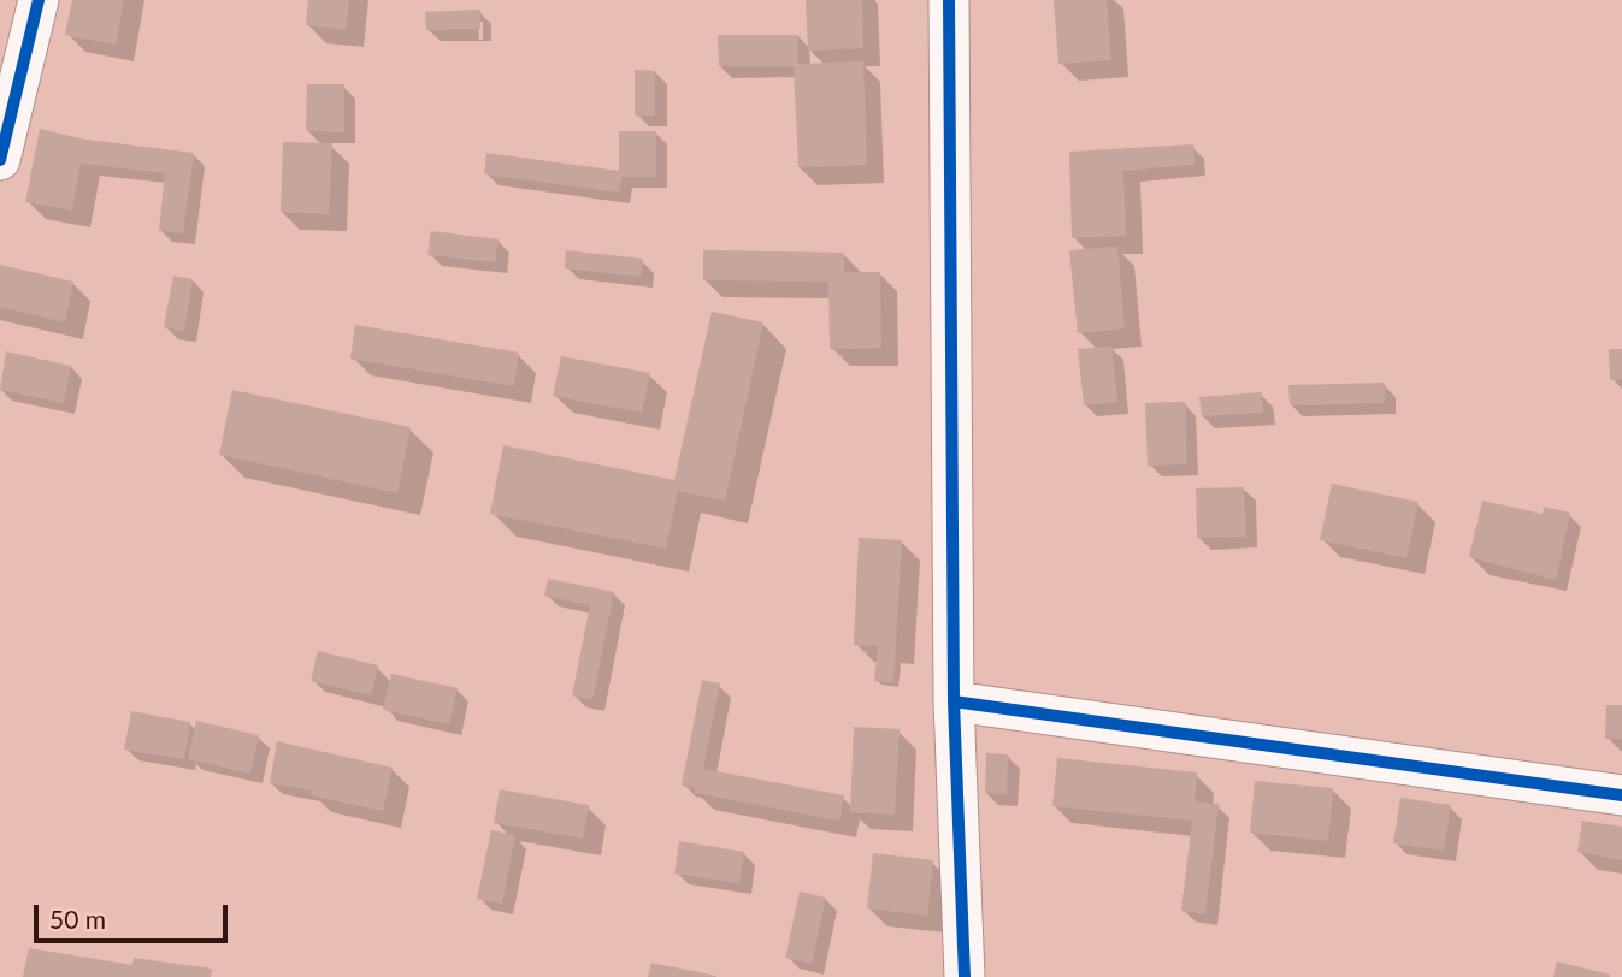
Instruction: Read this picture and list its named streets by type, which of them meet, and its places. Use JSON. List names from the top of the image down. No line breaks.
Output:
{"scale_bar":"50 m"}
